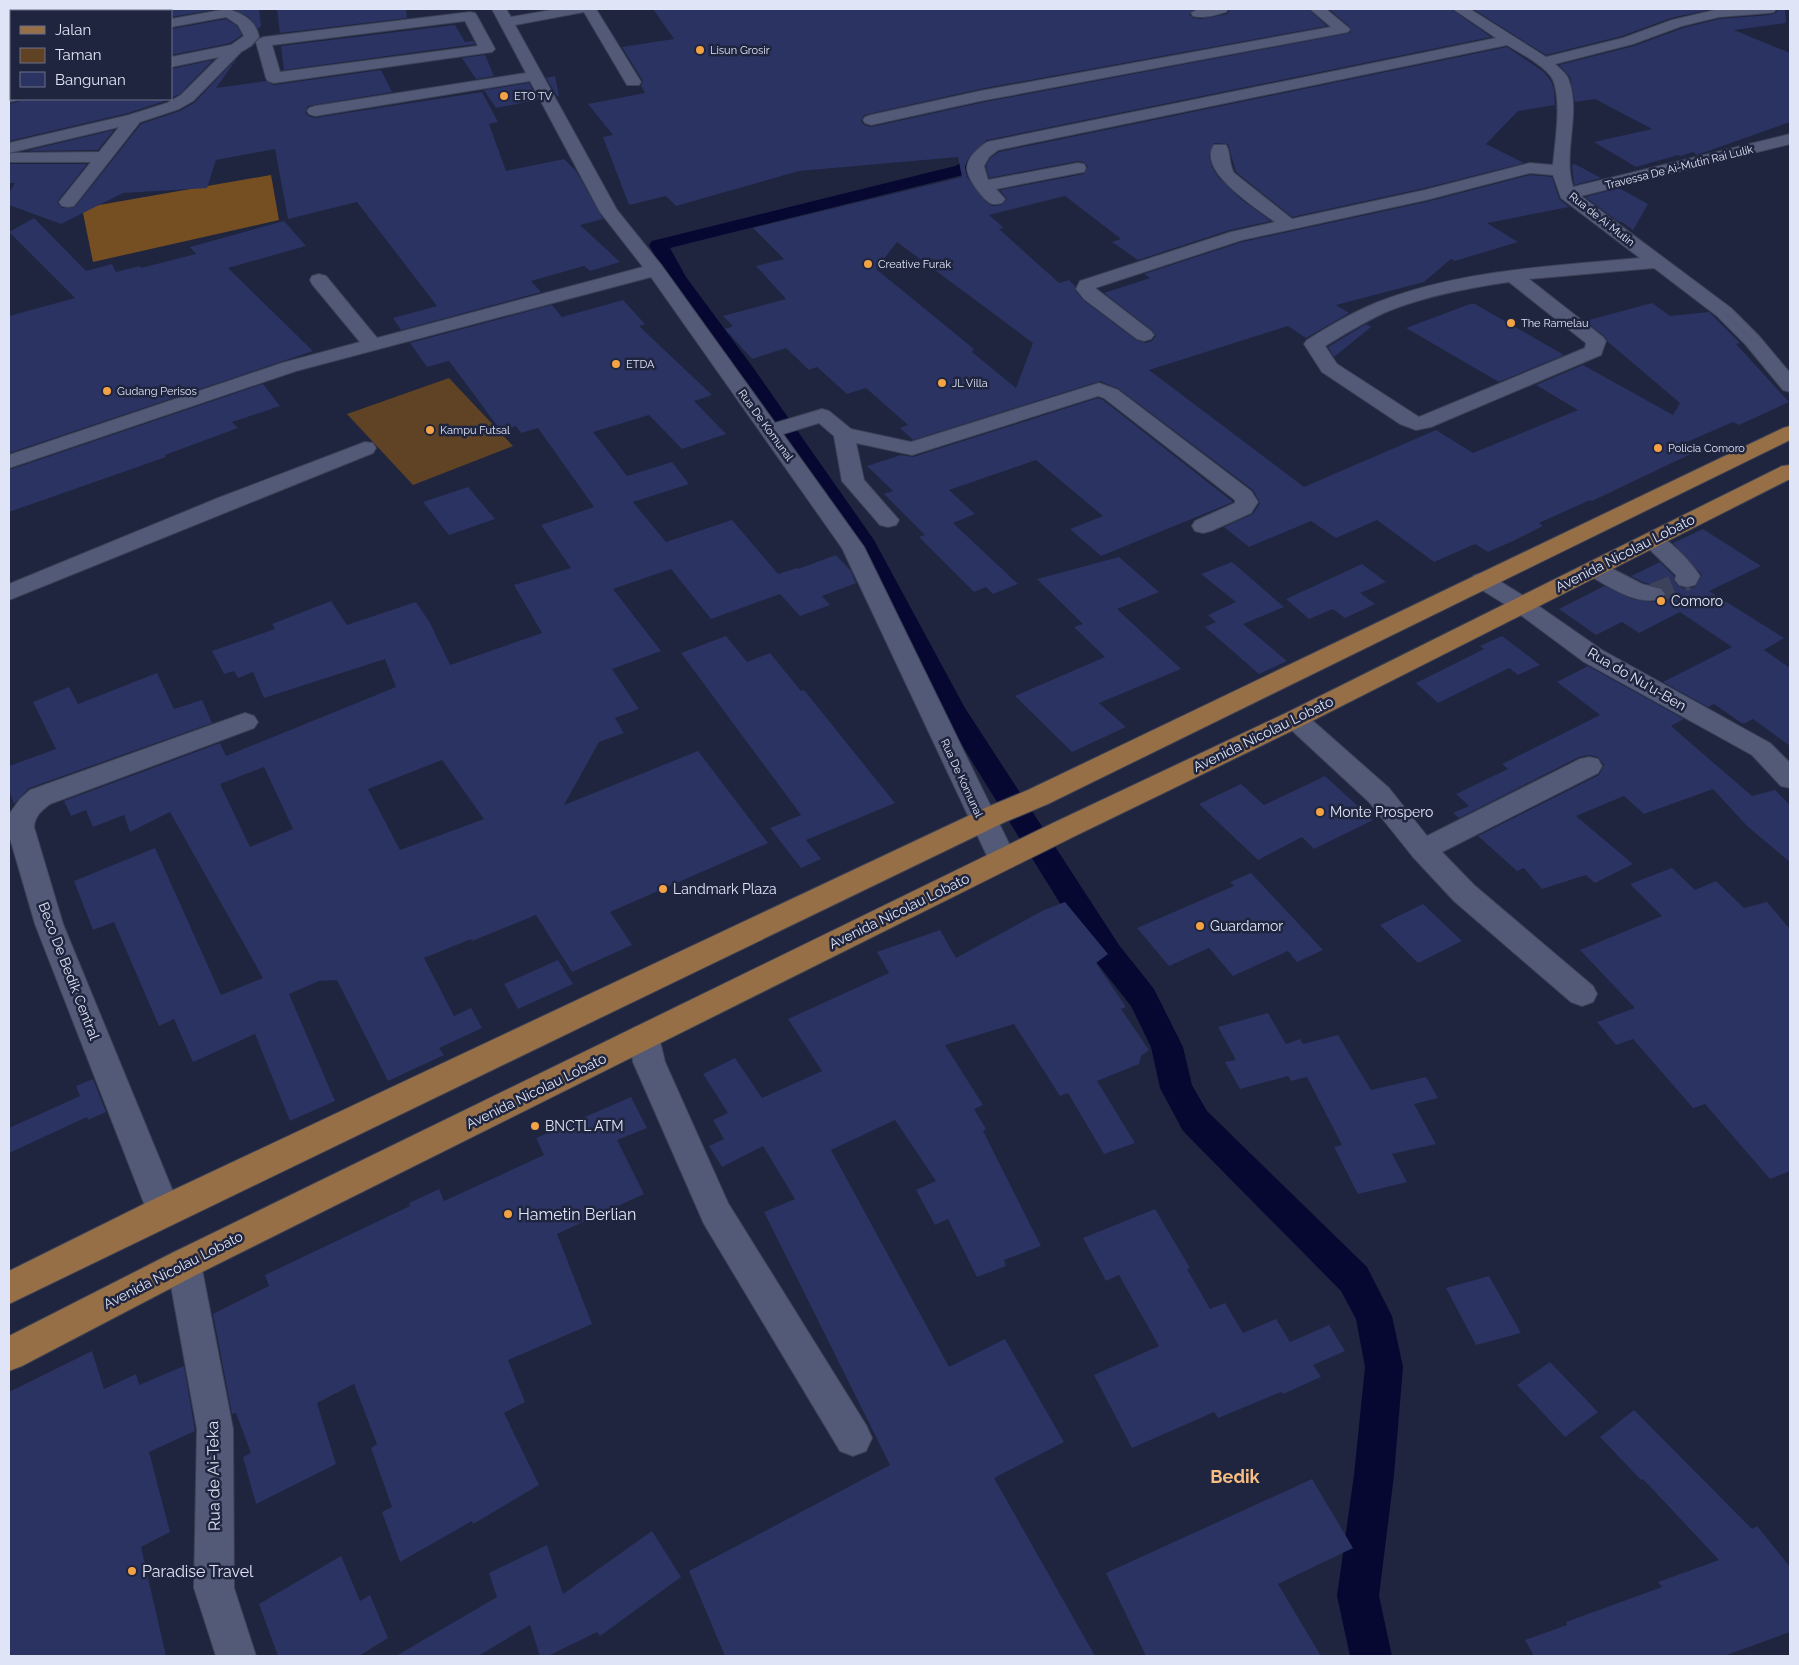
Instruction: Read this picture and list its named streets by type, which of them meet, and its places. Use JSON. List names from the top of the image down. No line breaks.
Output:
{"streets":{"main road":["Avenida Nicolau Lobato"],"street":["Travessa De Ai-Mutin Rai Lulik","Rua de Ai Mutin","Rua De Komunal","Rua do Nu'u-Ben","Beco De Bedik Central","Rua de Ai-Teka"]},"crossings":[["Travessa De Ai-Mutin Rai Lulik","Rua de Ai Mutin"],["Rua De Komunal","Avenida Nicolau Lobato"],["Avenida Nicolau Lobato","Rua do Nu'u-Ben"],["Avenida Nicolau Lobato","Rua de Ai-Teka"]],"districts":["Bedik"],"places":["Lisun Grosir","ETO TV","Creative Furak","The Ramelau","ETDA","JL Villa","Gudang Perisos","Kampu Futsal","Policia Comoro","Comoro","Monte Prospero","Landmark Plaza","Guardamor","BNCTL ATM","Hametin Berlian","Paradise Travel"],"legend":["Jalan","Taman","Bangunan"]}
